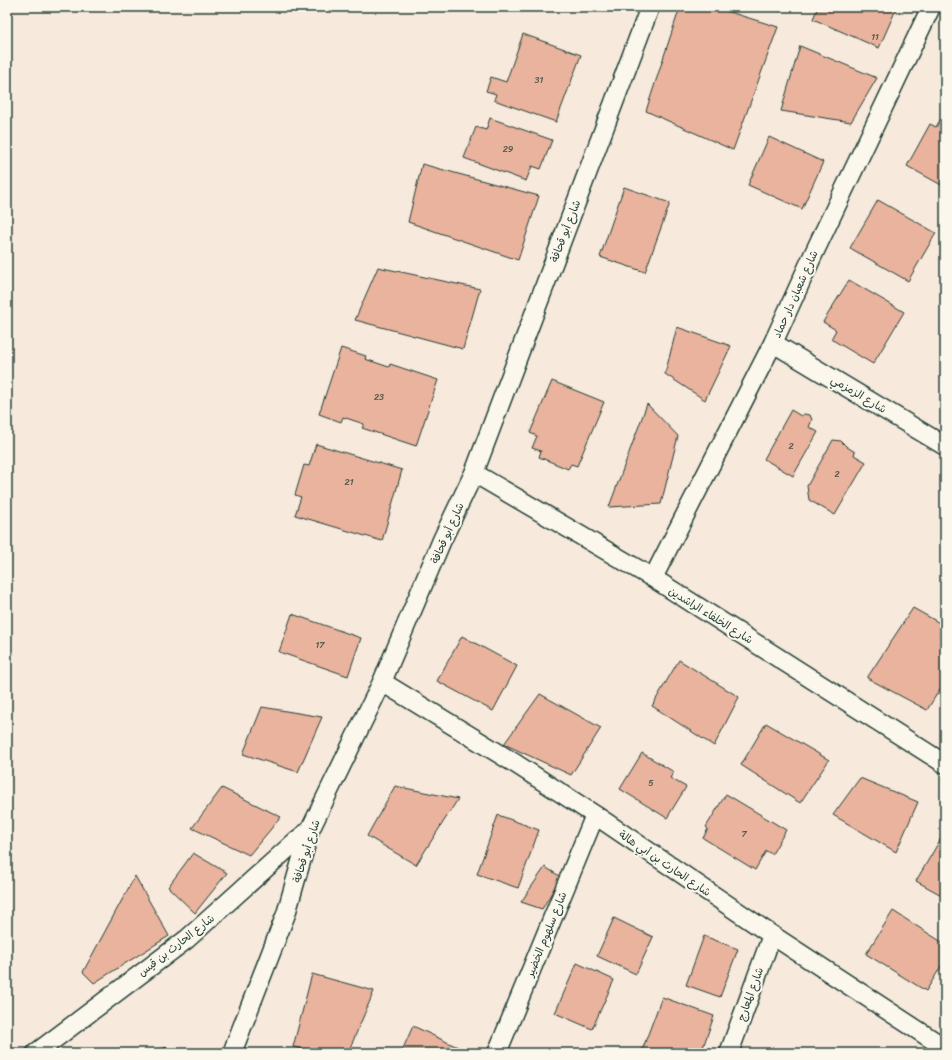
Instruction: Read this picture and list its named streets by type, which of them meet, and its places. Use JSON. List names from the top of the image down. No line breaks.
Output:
{"streets":{"street":["شارع أبو قحافة","شارع شعبان دار حماد","شارع الزمزمي","شارع الخلفاء الراشدين","شارع الحارث بن أبي هالة","شارع سلهوم الخضير","شارع الحارث بن قيس","شارع المعارج"]},"crossings":[["شارع أبو قحافة","شارع الخلفاء الراشدين"],["شارع أبو قحافة","شارع الحارث بن أبي هالة"],["شارع أبو قحافة","شارع الحارث بن قيس"],["شارع شعبان دار حماد","شارع الزمزمي"],["شارع شعبان دار حماد","شارع الخلفاء الراشدين"],["شارع الحارث بن أبي هالة","شارع سلهوم الخضير"],["شارع الحارث بن أبي هالة","شارع المعارج"]],"house_numbers":["11","31","29","23","2","2","21","17","5","7"]}
